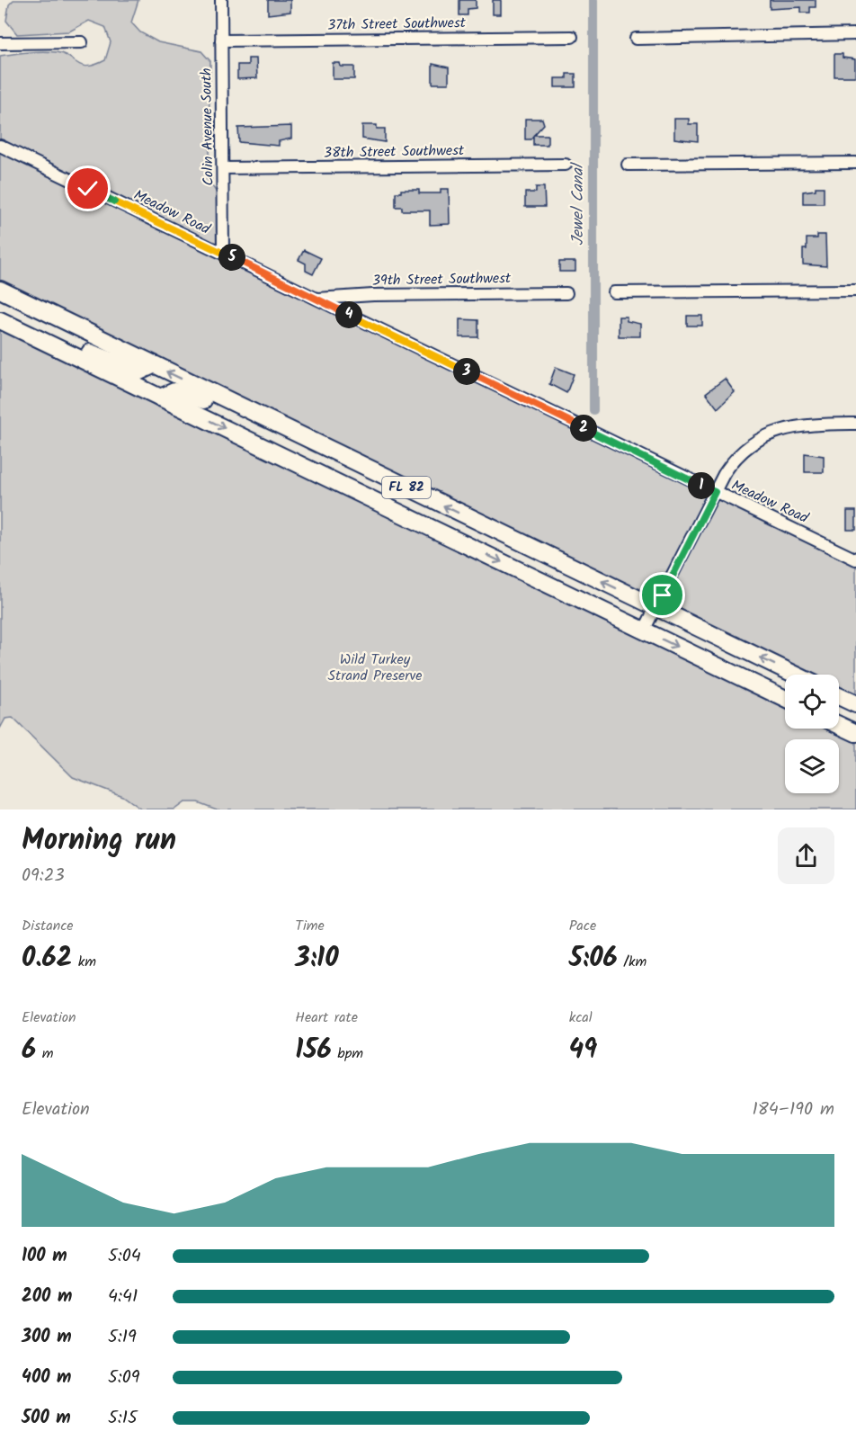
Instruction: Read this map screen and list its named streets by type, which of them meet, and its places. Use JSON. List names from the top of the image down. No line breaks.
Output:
{"streets":{"highway":["FL 82"],"street":["37th Street Southwest","Colin Avenue South","38th Street Southwest","Meadow Road","39th Street Southwest"]},"crossings":[["37th Street Southwest","Colin Avenue South"],["Colin Avenue South","38th Street Southwest"],["Colin Avenue South","Meadow Road"],["Meadow Road","39th Street Southwest"]],"water":["Jewel Canal"],"parks":["Wild Turkey Strand Preserve"],"page":{"pins":["5","4","3","2","1"],"heading":["Morning run","09:23"],"stats":[["Distance","0.62 km"],["Time","3:10"],["Pace","5:06 /km"],["Elevation","6 m"],["Heart rate","156 bpm"],["kcal","49"]],"chart":["Elevation","184–190 m"],"list":[{"name":"100 m","note":"5:04"},{"name":"200 m","note":"4:41"},{"name":"300 m","note":"5:19"},{"name":"400 m","note":"5:09"},{"name":"500 m","note":"5:15"}]}}
